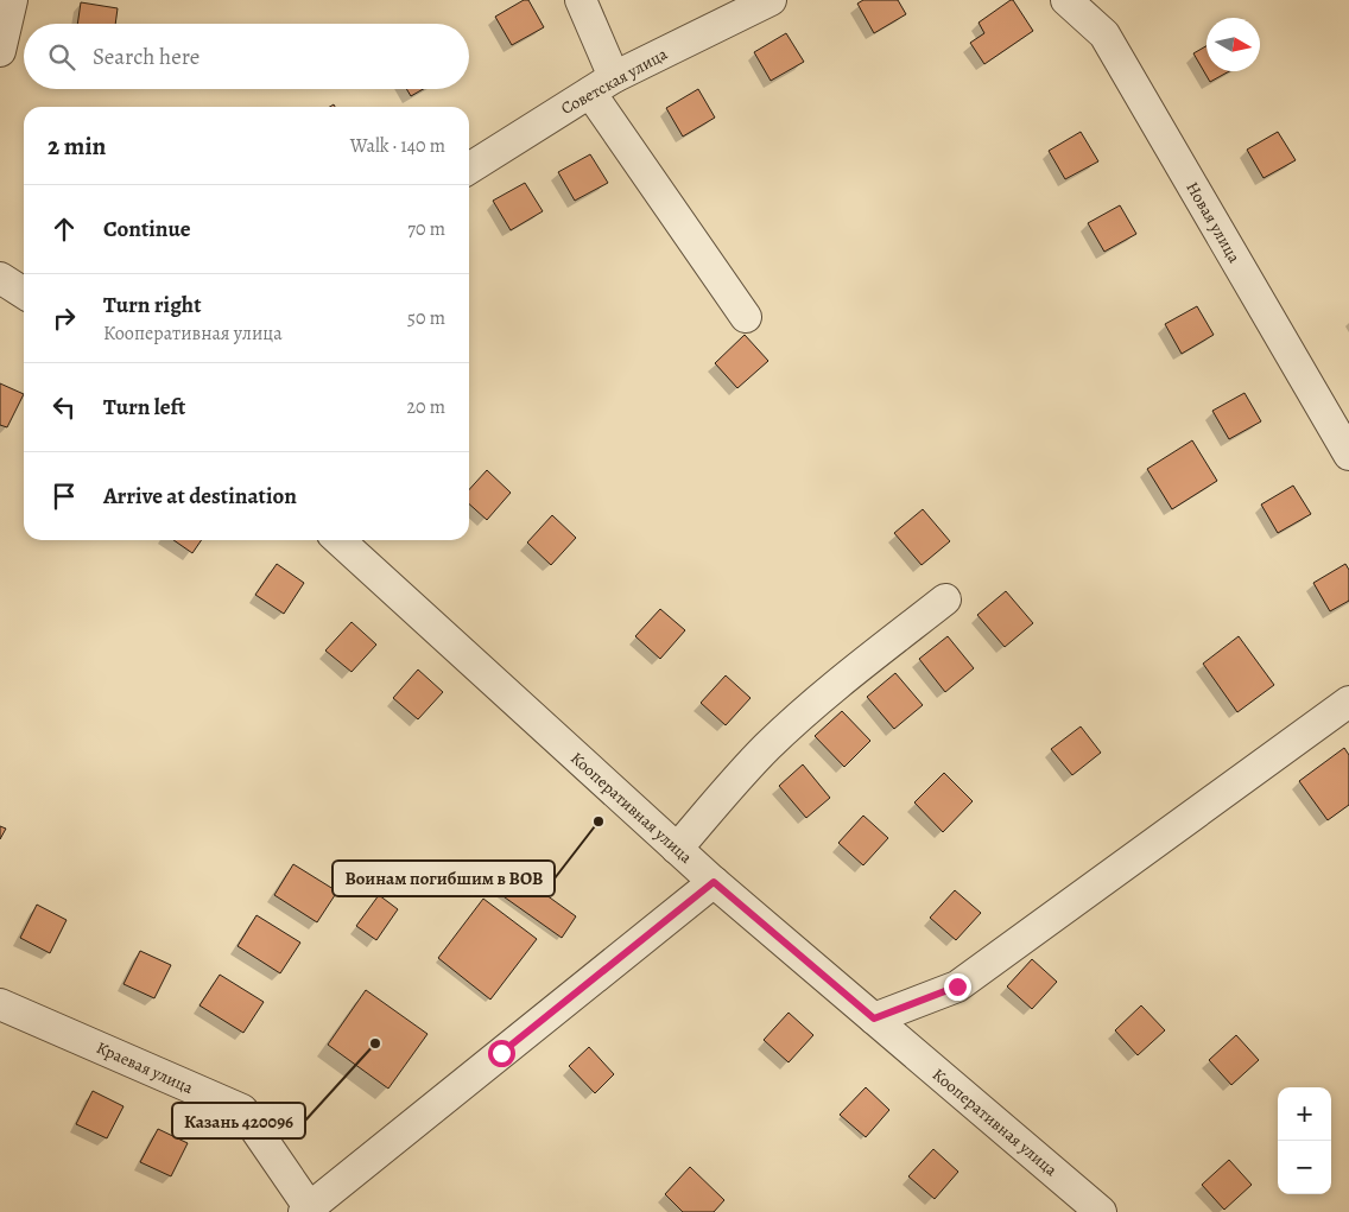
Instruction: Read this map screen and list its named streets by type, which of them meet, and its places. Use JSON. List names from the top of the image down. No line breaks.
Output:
{"streets":{"street":["Советская улица","Новая улица","Кооперативная улица","Краевая улица"]},"places":["Воинам погибшим в ВОВ","Казань 420096"],"north":"right","page":{"search":"Search here","heading":["2 min","Walk · 140 m"],"list":[["Continue","70 m"],["Turn right","Кооперативная улица","50 m"],["Turn left","20 m"],"Arrive at destination"],"map_buttons":["+","−"]}}
